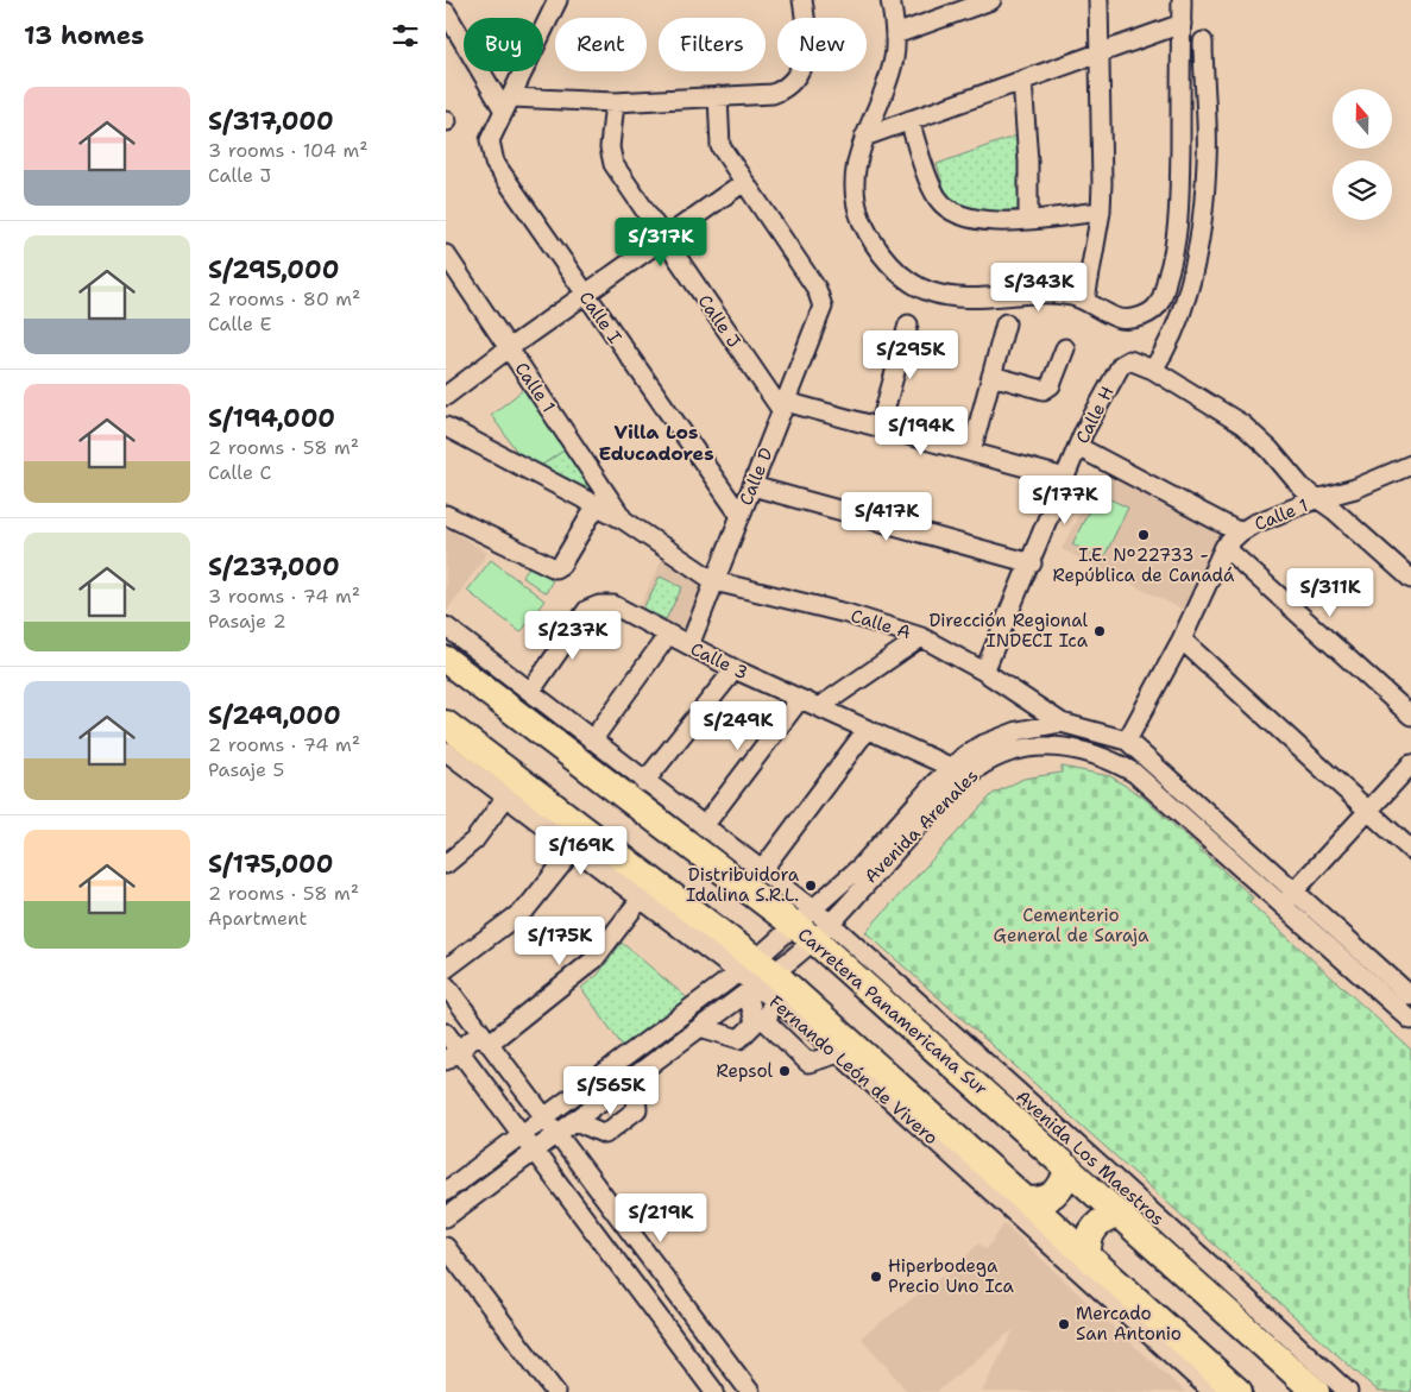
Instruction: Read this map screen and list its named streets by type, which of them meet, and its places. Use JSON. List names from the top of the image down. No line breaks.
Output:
{"streets":{"highway":["Carretera Panamericana Sur"],"street":["Calle I","Calle J","Calle 1","Calle H","Calle D","Calle A","Calle 3","Avenida Arenales","Fernando León de Vivero","Avenida Los Maestros"]},"crossings":[["Calle I","Calle D"],["Calle J","Calle D"],["Calle 1","Avenida Arenales"],["Calle H","Calle A"],["Calle D","Calle A"],["Calle D","Calle 3"],["Calle A","Avenida Arenales"],["Calle 3","Avenida Arenales"],["Calle 3","Carretera Panamericana Sur"],["Avenida Arenales","Carretera Panamericana Sur"],["Avenida Arenales","Fernando León de Vivero"],["Avenida Arenales","Avenida Los Maestros"],["Carretera Panamericana Sur","Avenida Los Maestros"]],"districts":["Villa Los Educadores"],"parks":["Cementerio General de Saraja"],"places":["I.E. Nº22733 - República de Canadá","Dirección Regional INDECI Ica","Distribuidora Idalina S.R.L.","Repsol","Hiperbodega Precio Uno Ica","Mercado San Antonio"],"north":"top","page":{"heading":"13 homes","chip":["Buy","Rent","Filters","New"],"list":[{"name":"S/317,000","note":"3 rooms · 104 m² · Calle J"},{"name":"S/295,000","note":"2 rooms · 80 m² · Calle E"},{"name":"S/194,000","note":"2 rooms · 58 m² · Calle C"},{"name":"S/237,000","note":"3 rooms · 74 m² · Pasaje 2"},{"name":"S/249,000","note":"2 rooms · 74 m² · Pasaje 5"},{"name":"S/175,000","note":"2 rooms · 58 m² · Apartment"}],"price":["S/317K","S/343K","S/295K","S/194K","S/177K","S/417K","S/311K","S/237K","S/249K","S/169K","S/175K","S/565K","S/219K"]}}
